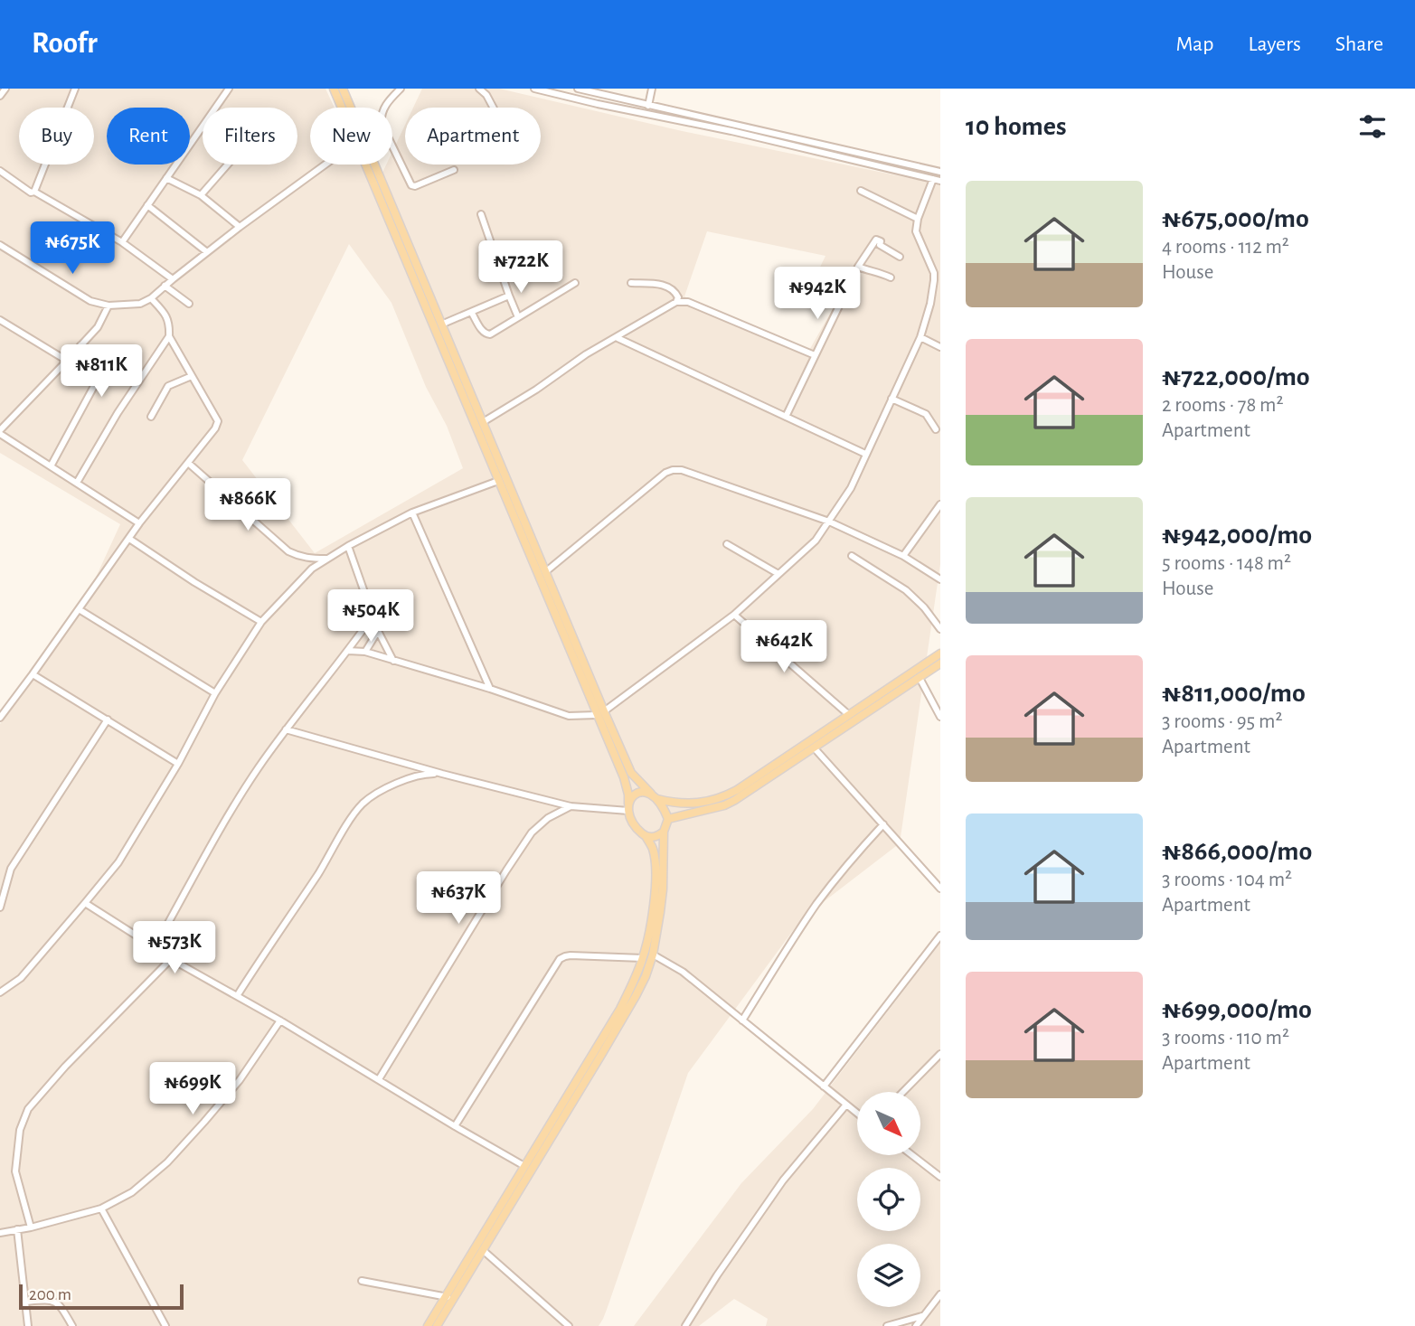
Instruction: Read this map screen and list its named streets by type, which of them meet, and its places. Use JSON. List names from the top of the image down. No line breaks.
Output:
{"scale_bar":"200 m","north":"bottom right","page":{"header":"Roofr","nav":["Map","Layers","Share"],"heading":"10 homes","chip":["Buy","Rent","Filters","New","Apartment"],"list":[{"name":"₦675,000/mo","note":"4 rooms · 112 m² · House"},{"name":"₦722,000/mo","note":"2 rooms · 78 m² · Apartment"},{"name":"₦942,000/mo","note":"5 rooms · 148 m² · House"},{"name":"₦811,000/mo","note":"3 rooms · 95 m² · Apartment"},{"name":"₦866,000/mo","note":"3 rooms · 104 m² · Apartment"},{"name":"₦699,000/mo","note":"3 rooms · 110 m² · Apartment"}],"price":["₦675K","₦722K","₦942K","₦811K","₦866K","₦504K","₦642K","₦637K","₦573K","₦699K"],"scale":"200 m"}}
